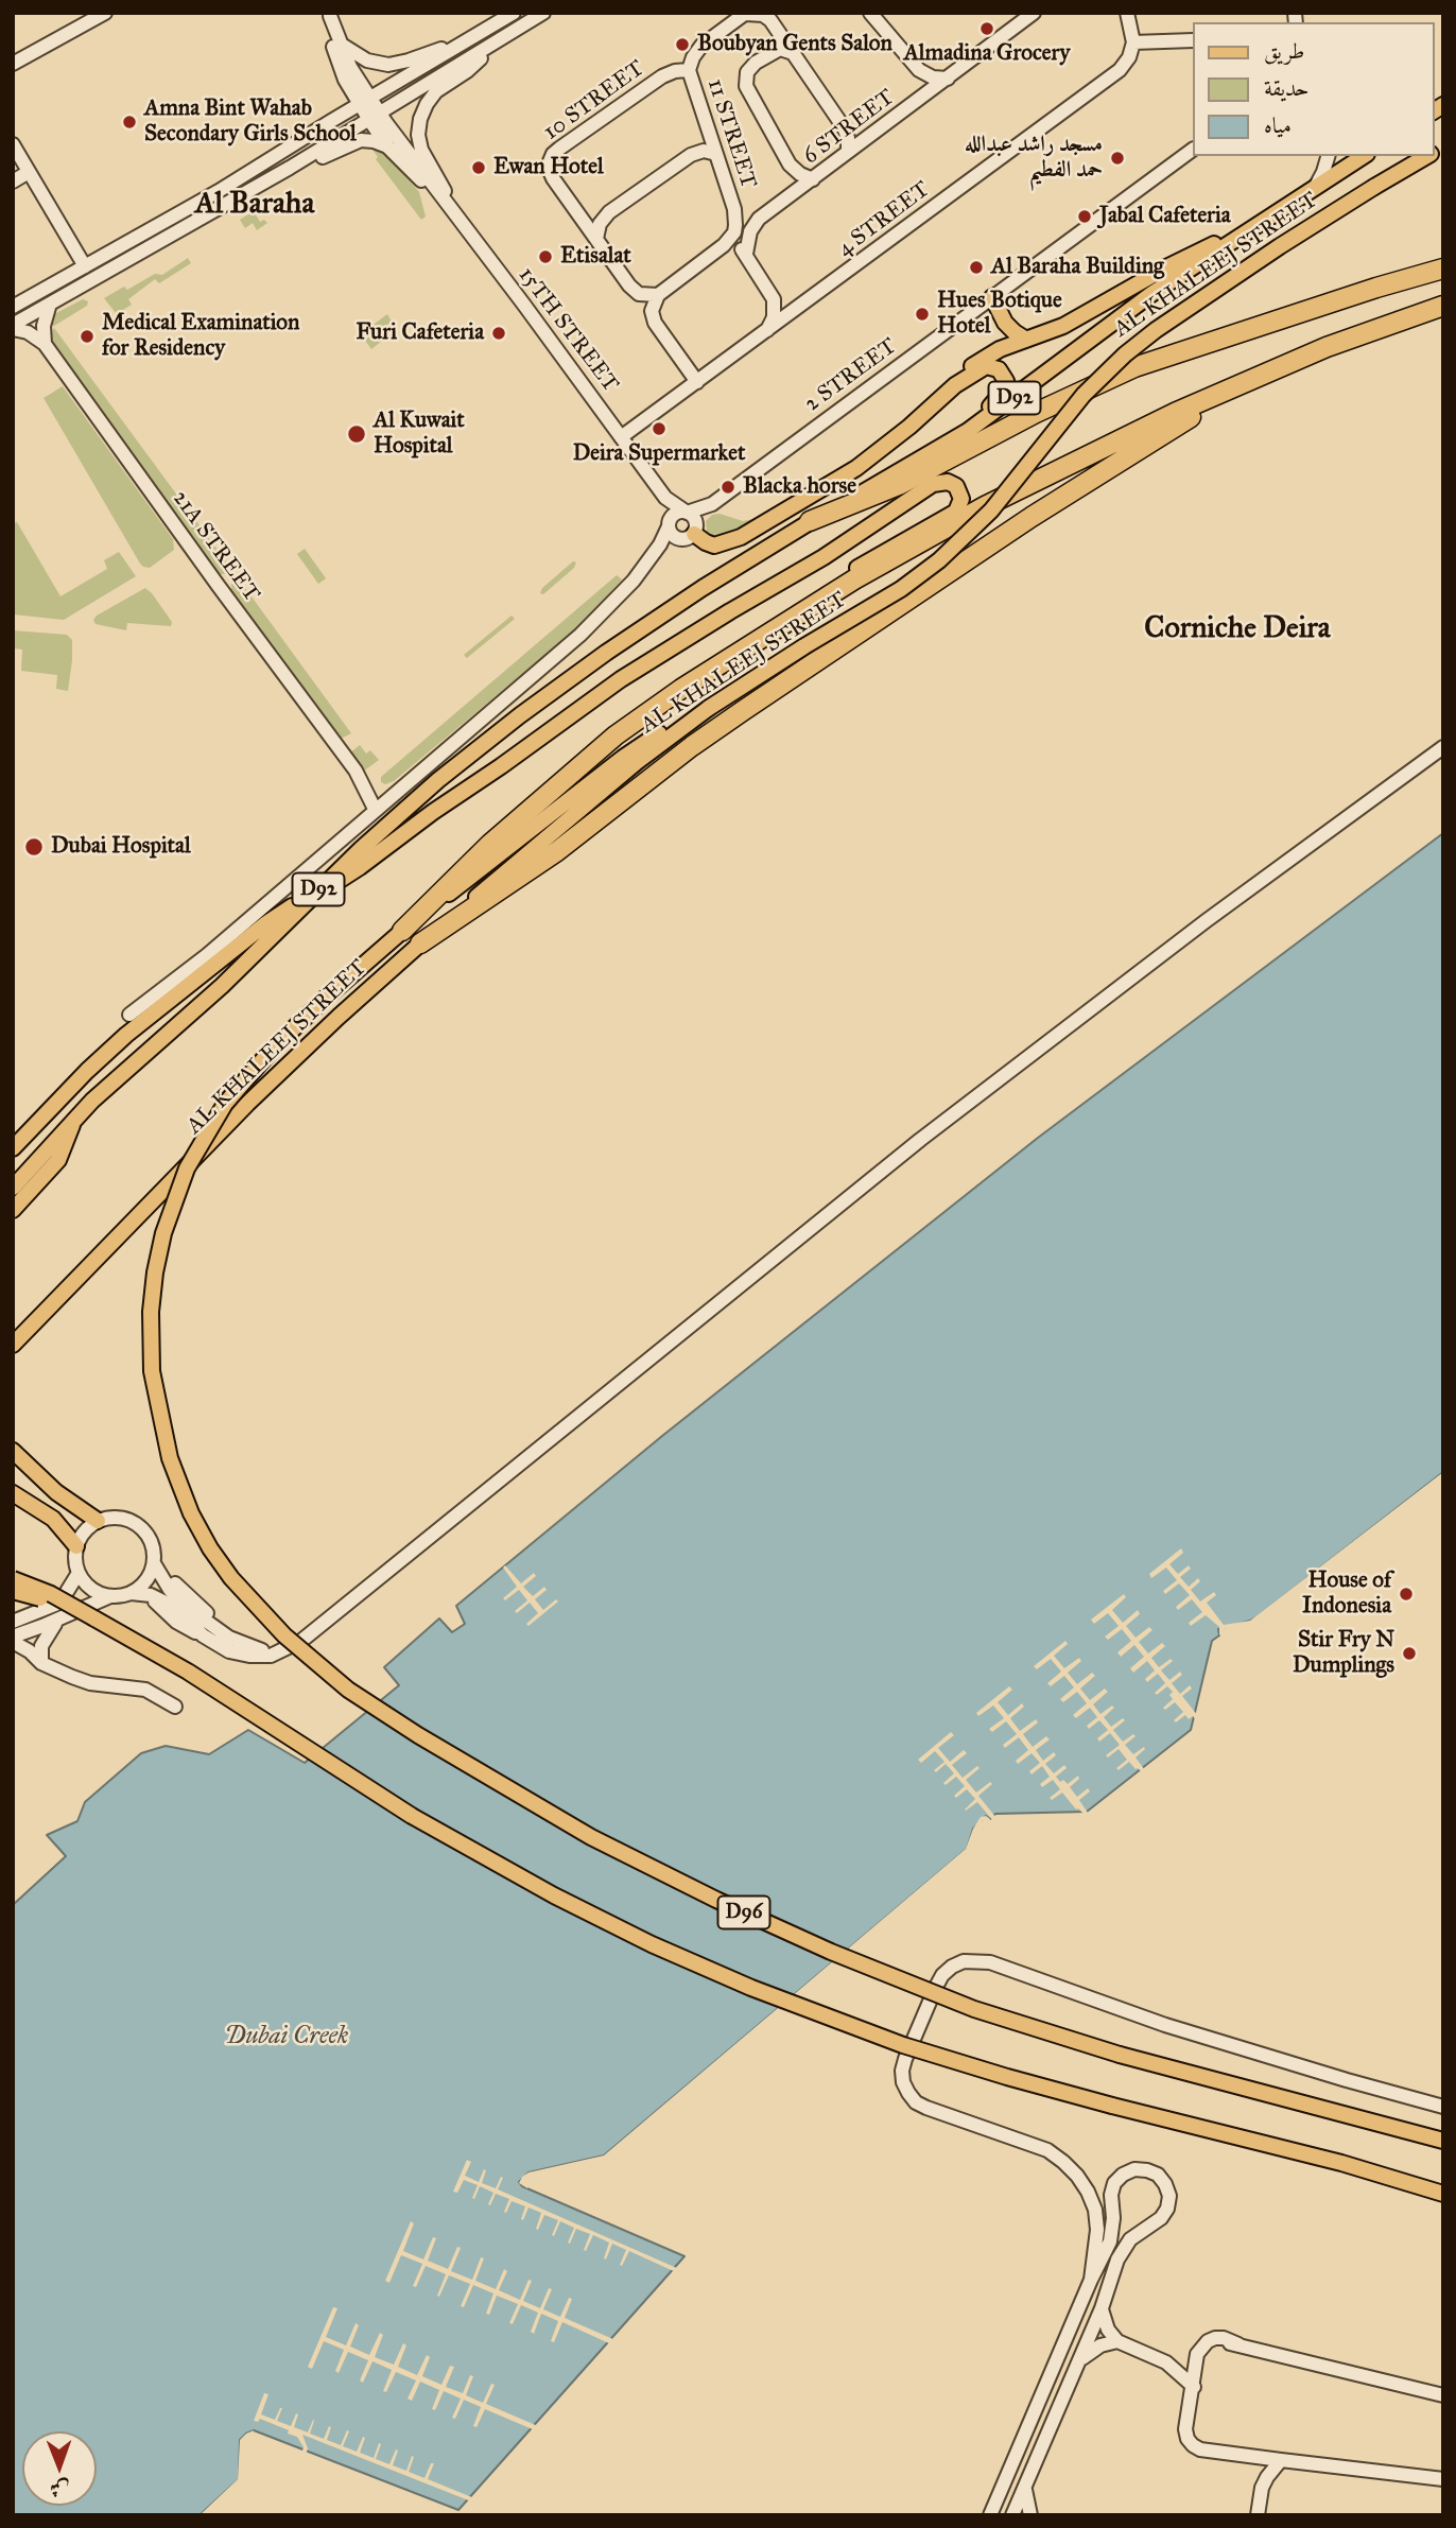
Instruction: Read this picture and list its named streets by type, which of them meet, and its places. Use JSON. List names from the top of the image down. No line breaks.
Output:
{"streets":{"main road":["AL KHALEEJ STREET","D92","D96"],"street":["10 STREET","6 STREET","11 STREET","4 STREET","15TH STREET","2 STREET","21A STREET"]},"crossings":[["10 STREET","11 STREET"],["4 STREET","15TH STREET"],["15TH STREET","2 STREET"]],"districts":["Al Baraha","Corniche Deira"],"water":["Dubai Creek"],"places":["Almadina Grocery","Boubyan Gents Salon","Amna Bint Wahab Secondary Girls School","مسجد راشد عبدالله حمد الفطيم","Ewan Hotel","Jabal Cafeteria","Etisalat","Al Baraha Building","Hues Botique Hotel","Furi Cafeteria","Medical Examination for Residency","Deira Supermarket","Al Kuwait Hospital","Blacka horse","Dubai Hospital","House of Indonesia","Stir Fry N Dumplings"],"legend":["طريق","حديقة","مياه"],"north":"bottom"}
